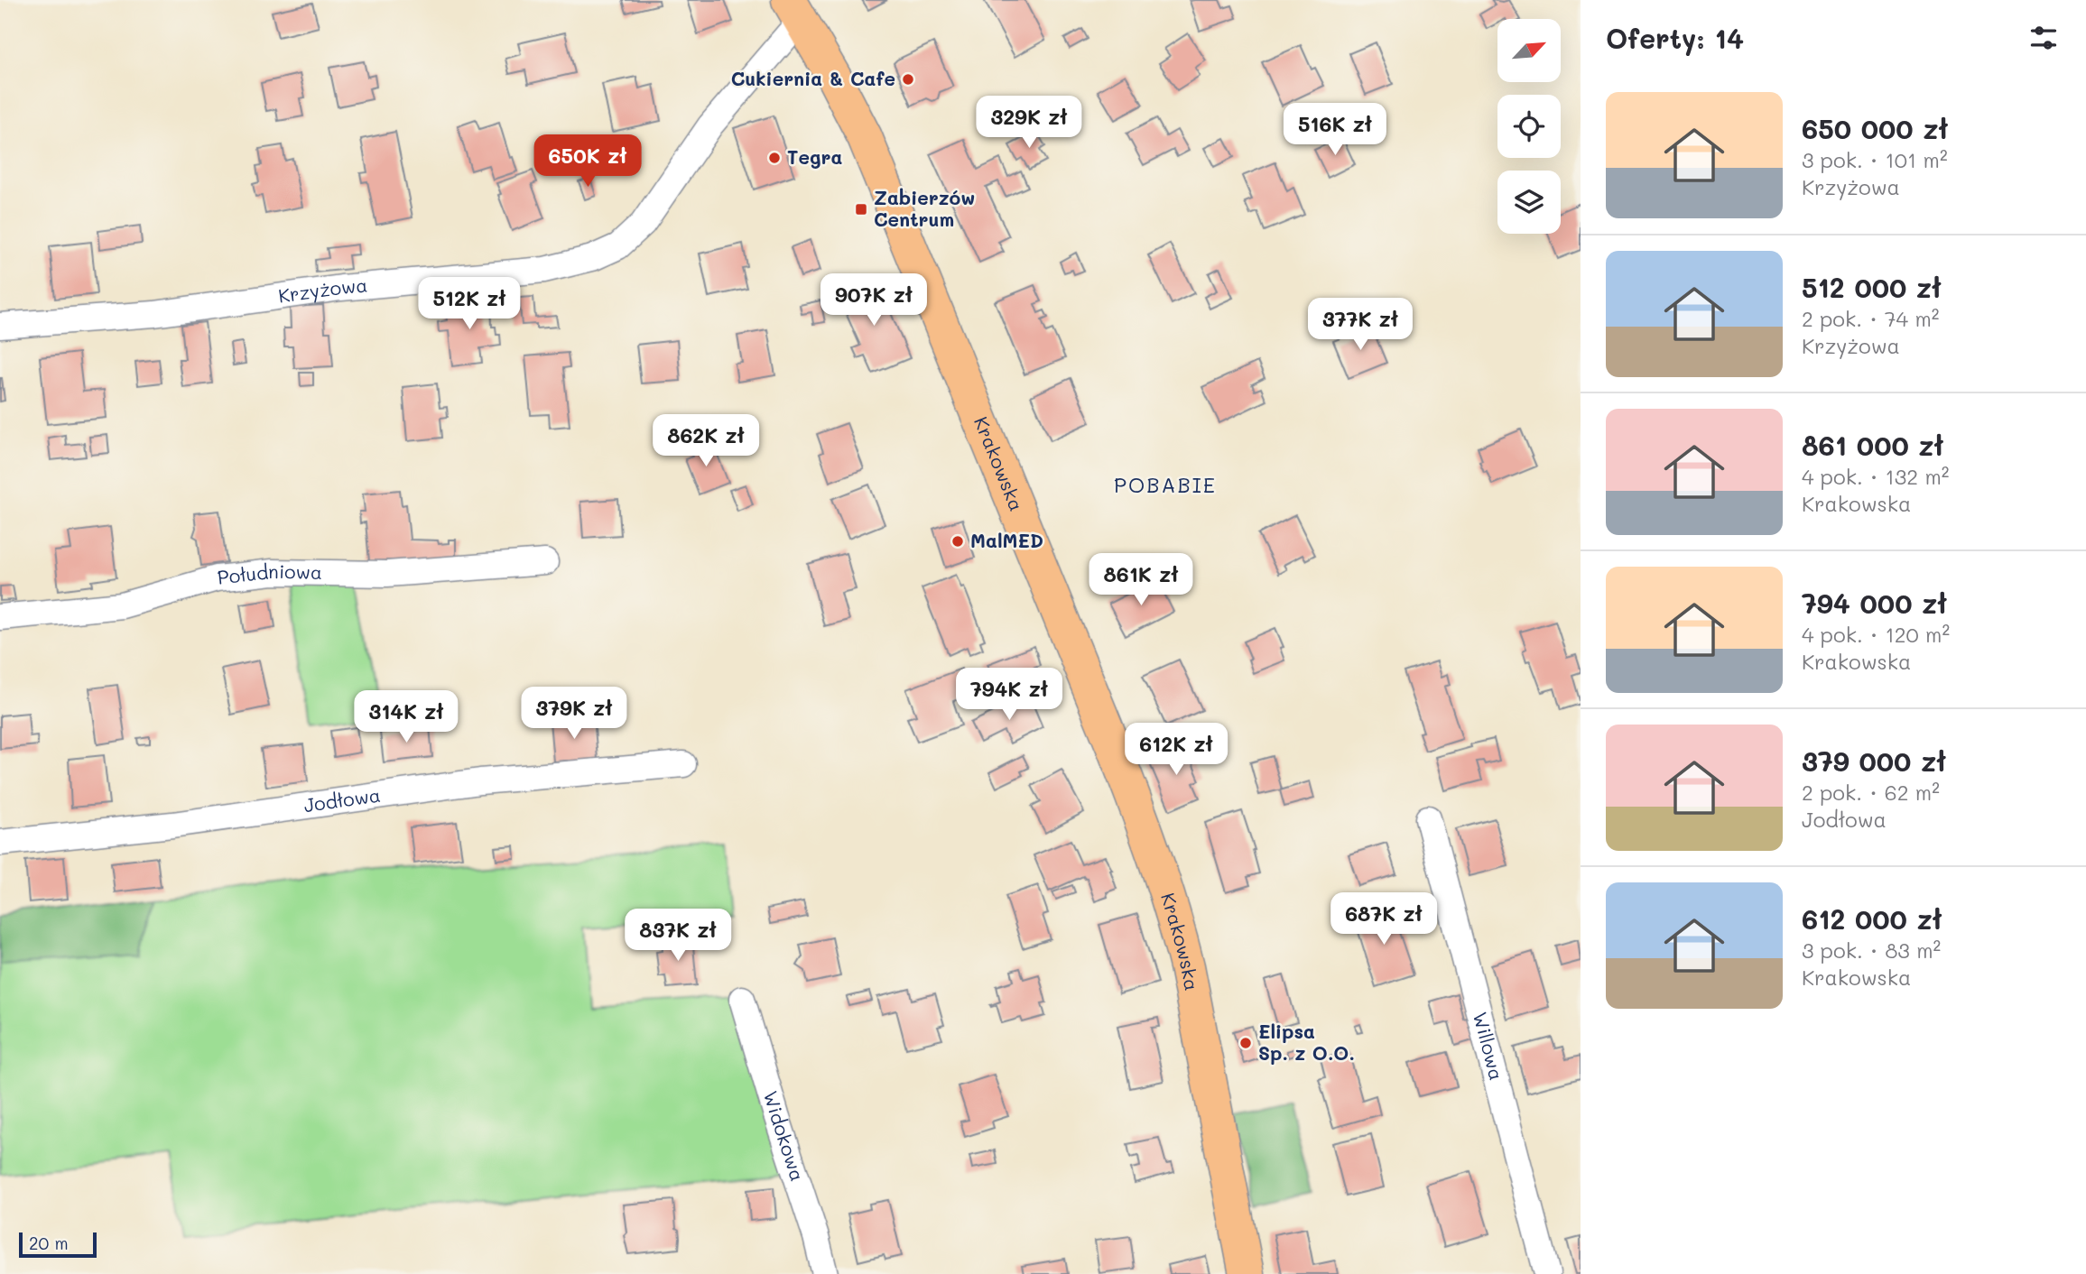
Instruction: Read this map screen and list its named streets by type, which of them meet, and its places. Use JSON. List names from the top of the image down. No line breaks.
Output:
{"streets":{"main road":["Krakowska"],"street":["Krzyżowa","Południowa","Jodłowa","Willowa","Widokowa"]},"crossings":[["Krzyżowa","Krakowska"]],"districts":["POBABIE"],"places":{"other":["Cukiernia & Cafe","Tegra","MalMED","Elipsa Sp. z O.O."],"transit":["Zabierzów Centrum"]},"scale_bar":"20 m","north":"top right","page":{"heading":"Oferty: 14","list":[{"name":"650 000 zł","note":"3 pok. · 101 m² · Krzyżowa"},{"name":"512 000 zł","note":"2 pok. · 74 m² · Krzyżowa"},{"name":"861 000 zł","note":"4 pok. · 132 m² · Krakowska"},{"name":"794 000 zł","note":"4 pok. · 120 m² · Krakowska"},{"name":"379 000 zł","note":"2 pok. · 62 m² · Jodłowa"},{"name":"612 000 zł","note":"3 pok. · 83 m² · Krakowska"}],"price":["329K zł","516K zł","650K zł","907K zł","512K zł","377K zł","862K zł","861K zł","794K zł","379K zł","314K zł","612K zł","687K zł","837K zł"],"scale":"20 m"}}
